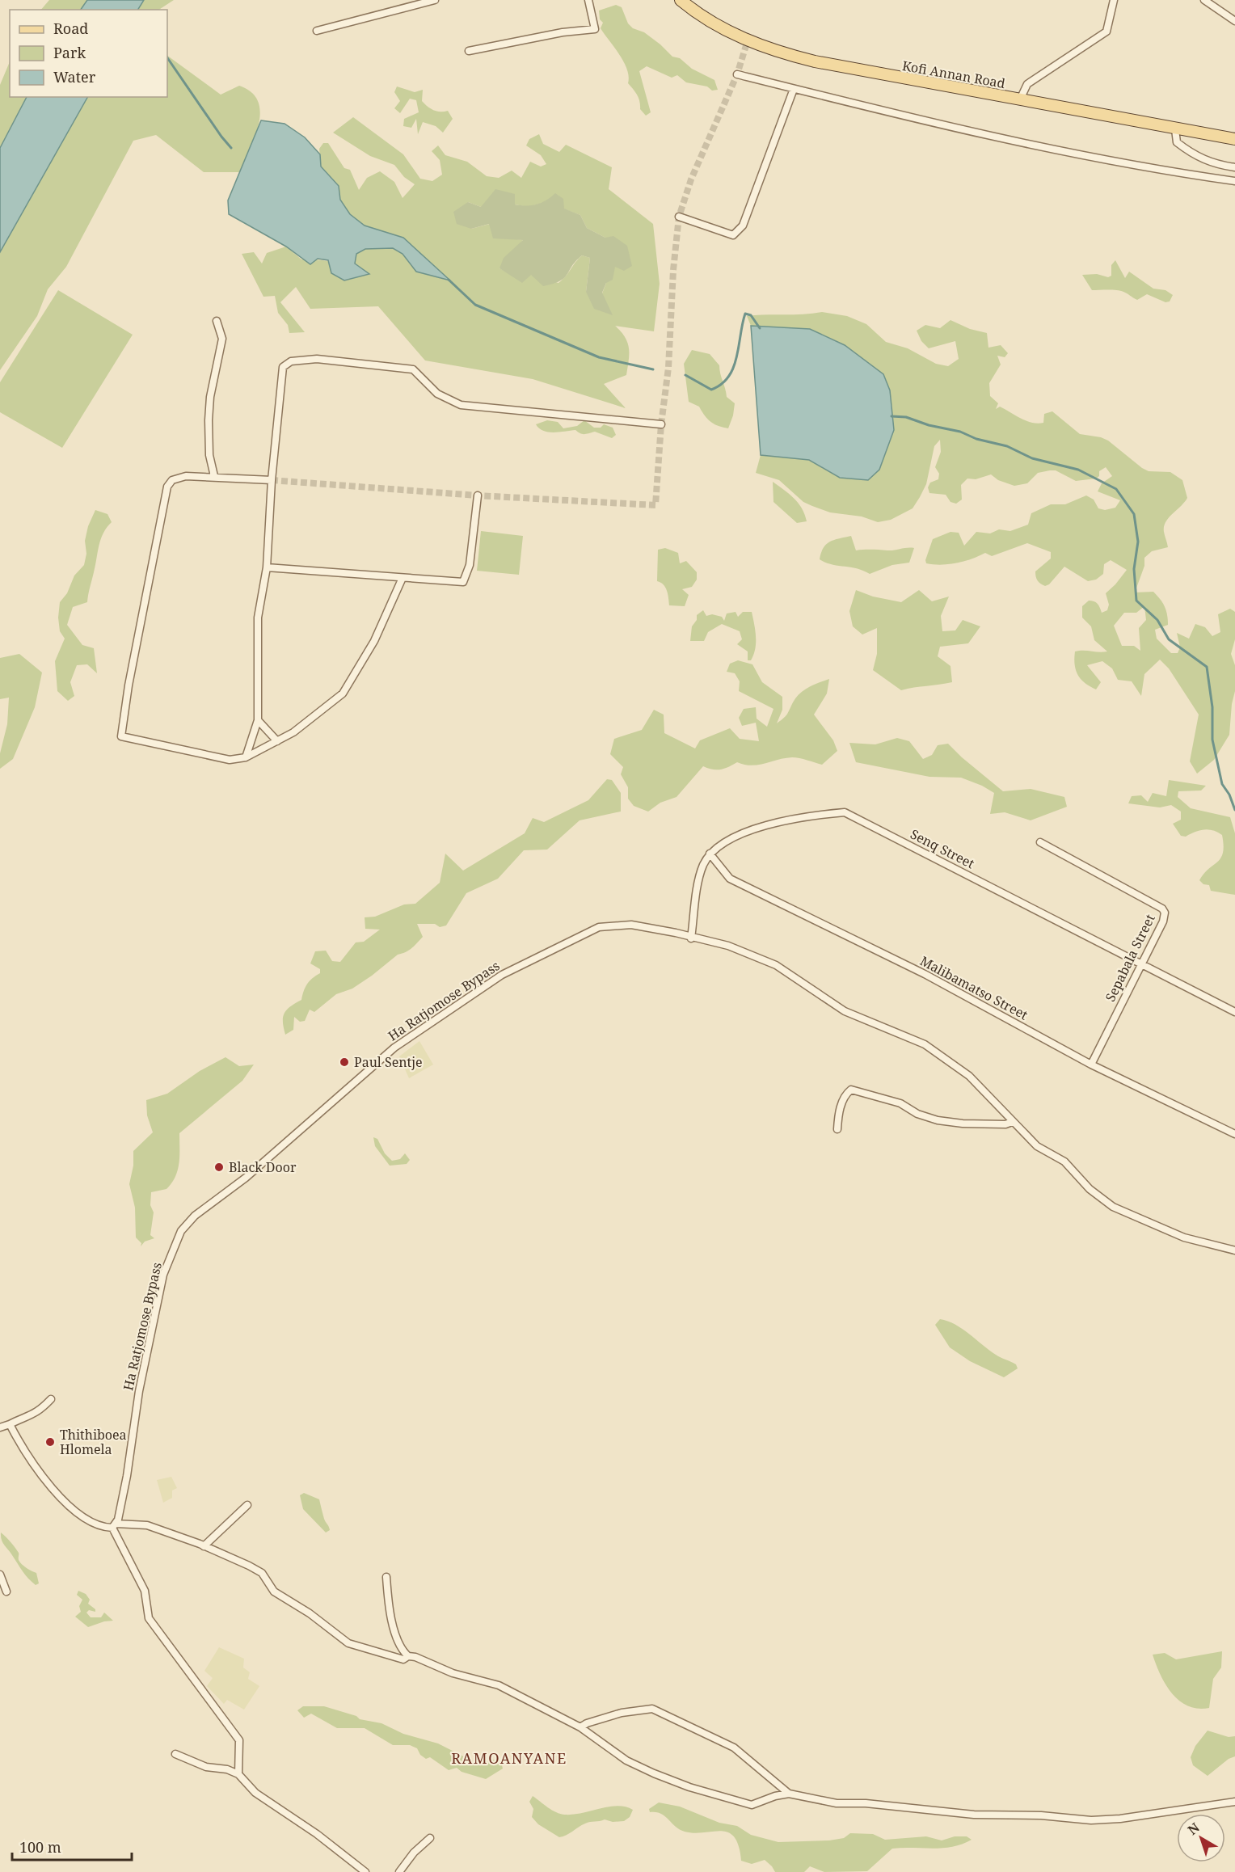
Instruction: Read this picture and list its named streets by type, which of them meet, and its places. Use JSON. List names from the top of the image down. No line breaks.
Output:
{"streets":{"main road":["Kofi Annan Road"],"street":["Senq Street","Sepabala Street","Malibamatso Street","Ha Ratjomose Bypass"]},"crossings":[["Senq Street","Sepabala Street"],["Senq Street","Malibamatso Street"],["Sepabala Street","Malibamatso Street"]],"districts":["RAMOANYANE"],"places":["Paul Sentje","Black Door","Thithiboea Hlomela"],"legend":["Road","Park","Water"],"scale_bar":"100 m","north":"top left"}
